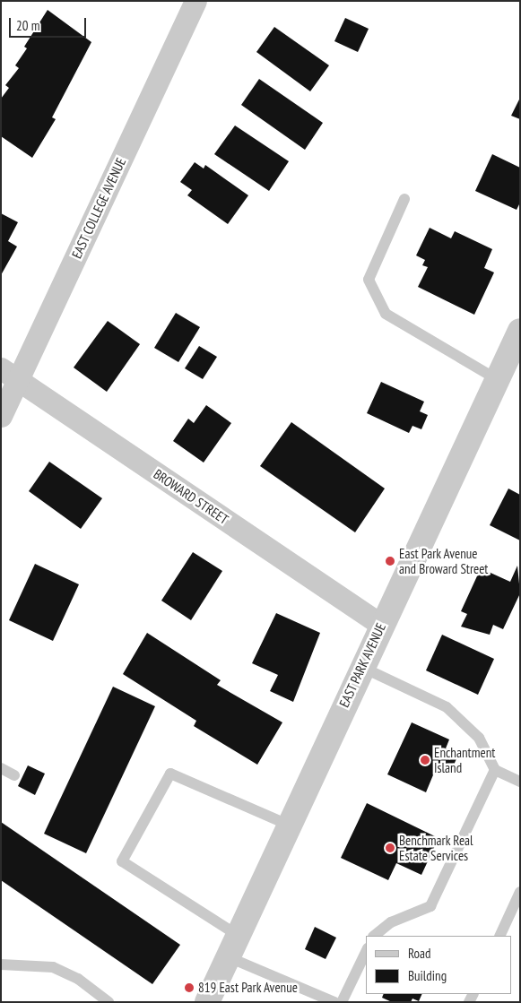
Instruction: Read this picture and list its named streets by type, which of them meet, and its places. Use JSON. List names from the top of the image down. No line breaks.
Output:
{"streets":{"street":["EAST COLLEGE AVENUE","BROWARD STREET","EAST PARK AVENUE"]},"crossings":[["EAST COLLEGE AVENUE","BROWARD STREET"],["BROWARD STREET","EAST PARK AVENUE"]],"places":["East Park Avenue and Broward Street","Enchantment Island","Benchmark Real Estate Services","819 East Park Avenue"],"legend":["Road","Building"],"scale_bar":"20 m"}
